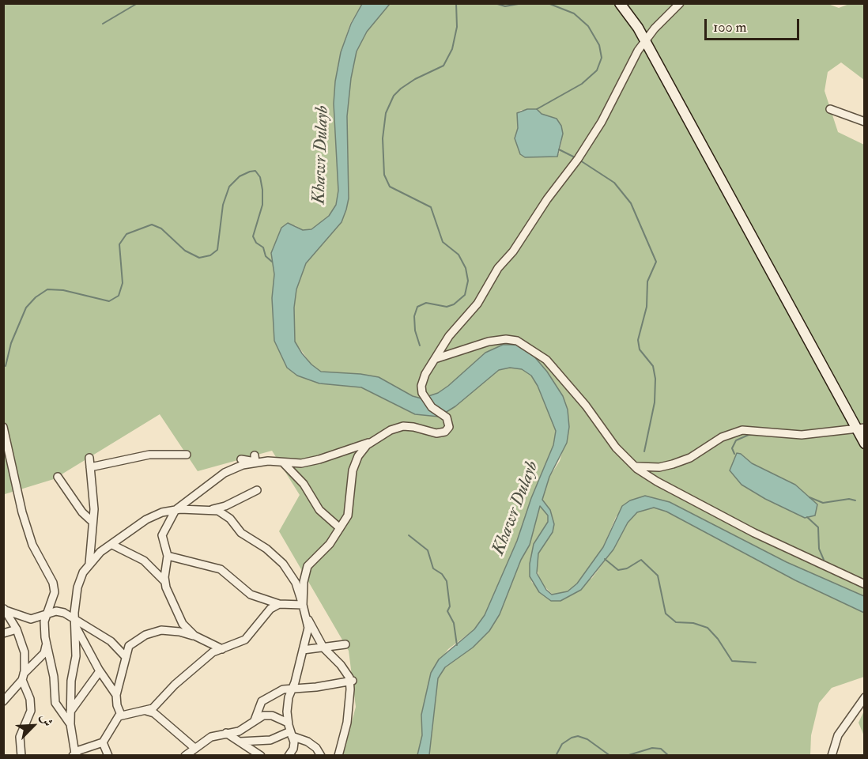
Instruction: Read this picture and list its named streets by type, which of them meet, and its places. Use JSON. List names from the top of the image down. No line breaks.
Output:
{"water":["Khawr Dulayb"],"scale_bar":"100 m","north":"top right"}
